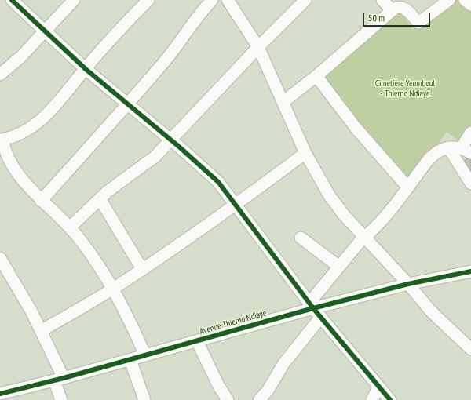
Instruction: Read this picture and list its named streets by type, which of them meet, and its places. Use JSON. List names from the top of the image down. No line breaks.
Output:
{"streets":{"street":["Avenue Thierno Ndiaye"]},"parks":["Cimetière Yeumbeul - Thierno Ndiaye"],"scale_bar":"50 m"}
